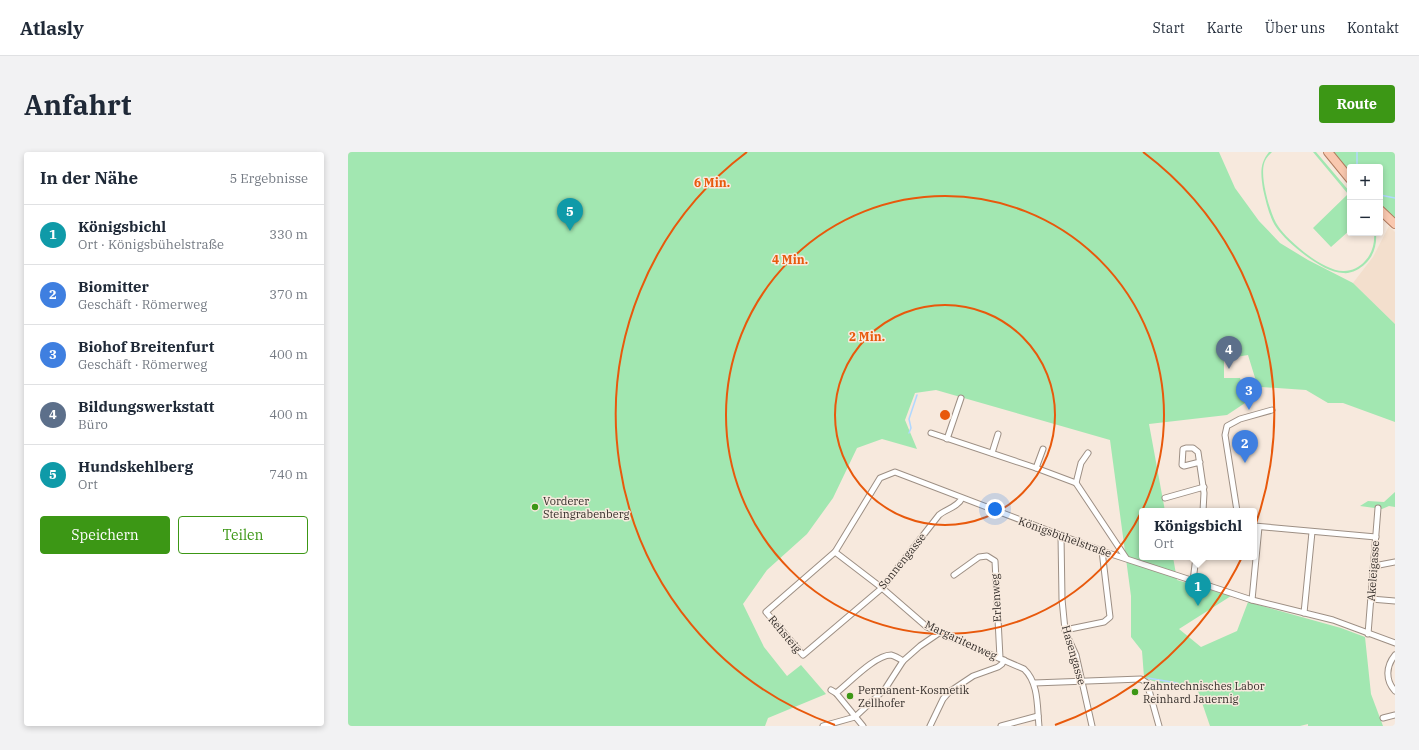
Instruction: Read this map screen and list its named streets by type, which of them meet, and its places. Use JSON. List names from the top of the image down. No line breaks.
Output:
{"streets":{"street":["Königsbühelstraße","Sonnengasse","Akeleigasse","Erlenweg","Rehsteig","Margaritenweg","Hasengasse"]},"crossings":[["Königsbühelstraße","Sonnengasse"],["Königsbühelstraße","Akeleigasse"],["Königsbühelstraße","Rehsteig"],["Königsbühelstraße","Margaritenweg"],["Königsbühelstraße","Hasengasse"],["Sonnengasse","Rehsteig"],["Sonnengasse","Margaritenweg"],["Erlenweg","Margaritenweg"]],"places":["Vorderer Steingrabenberg","Zahntechnisches Labor Reinhard Jauernig","Permanent-Kosmetik Zellhofer"],"page":{"header":"Atlasly","nav":["Start","Karte","Über uns","Kontakt"],"buttons":["Route",["Speichern","Teilen"]],"title":"Anfahrt","heading":["In der Nähe","5 Ergebnisse"],"map_buttons":["+","−"],"pins":["5","4","3","2","1"],"list":[{"mark":"1","name":"Königsbichl","note":"Ort · Königsbühelstraße","value":"330 m"},{"mark":"2","name":"Biomitter","note":"Geschäft · Römerweg","value":"370 m"},{"mark":"3","name":"Biohof Breitenfurt","note":"Geschäft · Römerweg","value":"400 m"},{"mark":"4","name":"Bildungswerkstatt","note":"Büro","value":"400 m"},{"mark":"5","name":"Hundskehlberg","note":"Ort","value":"740 m"}],"popup":["Königsbichl","Ort"]},"rings":["6 Min.","4 Min.","2 Min."]}
